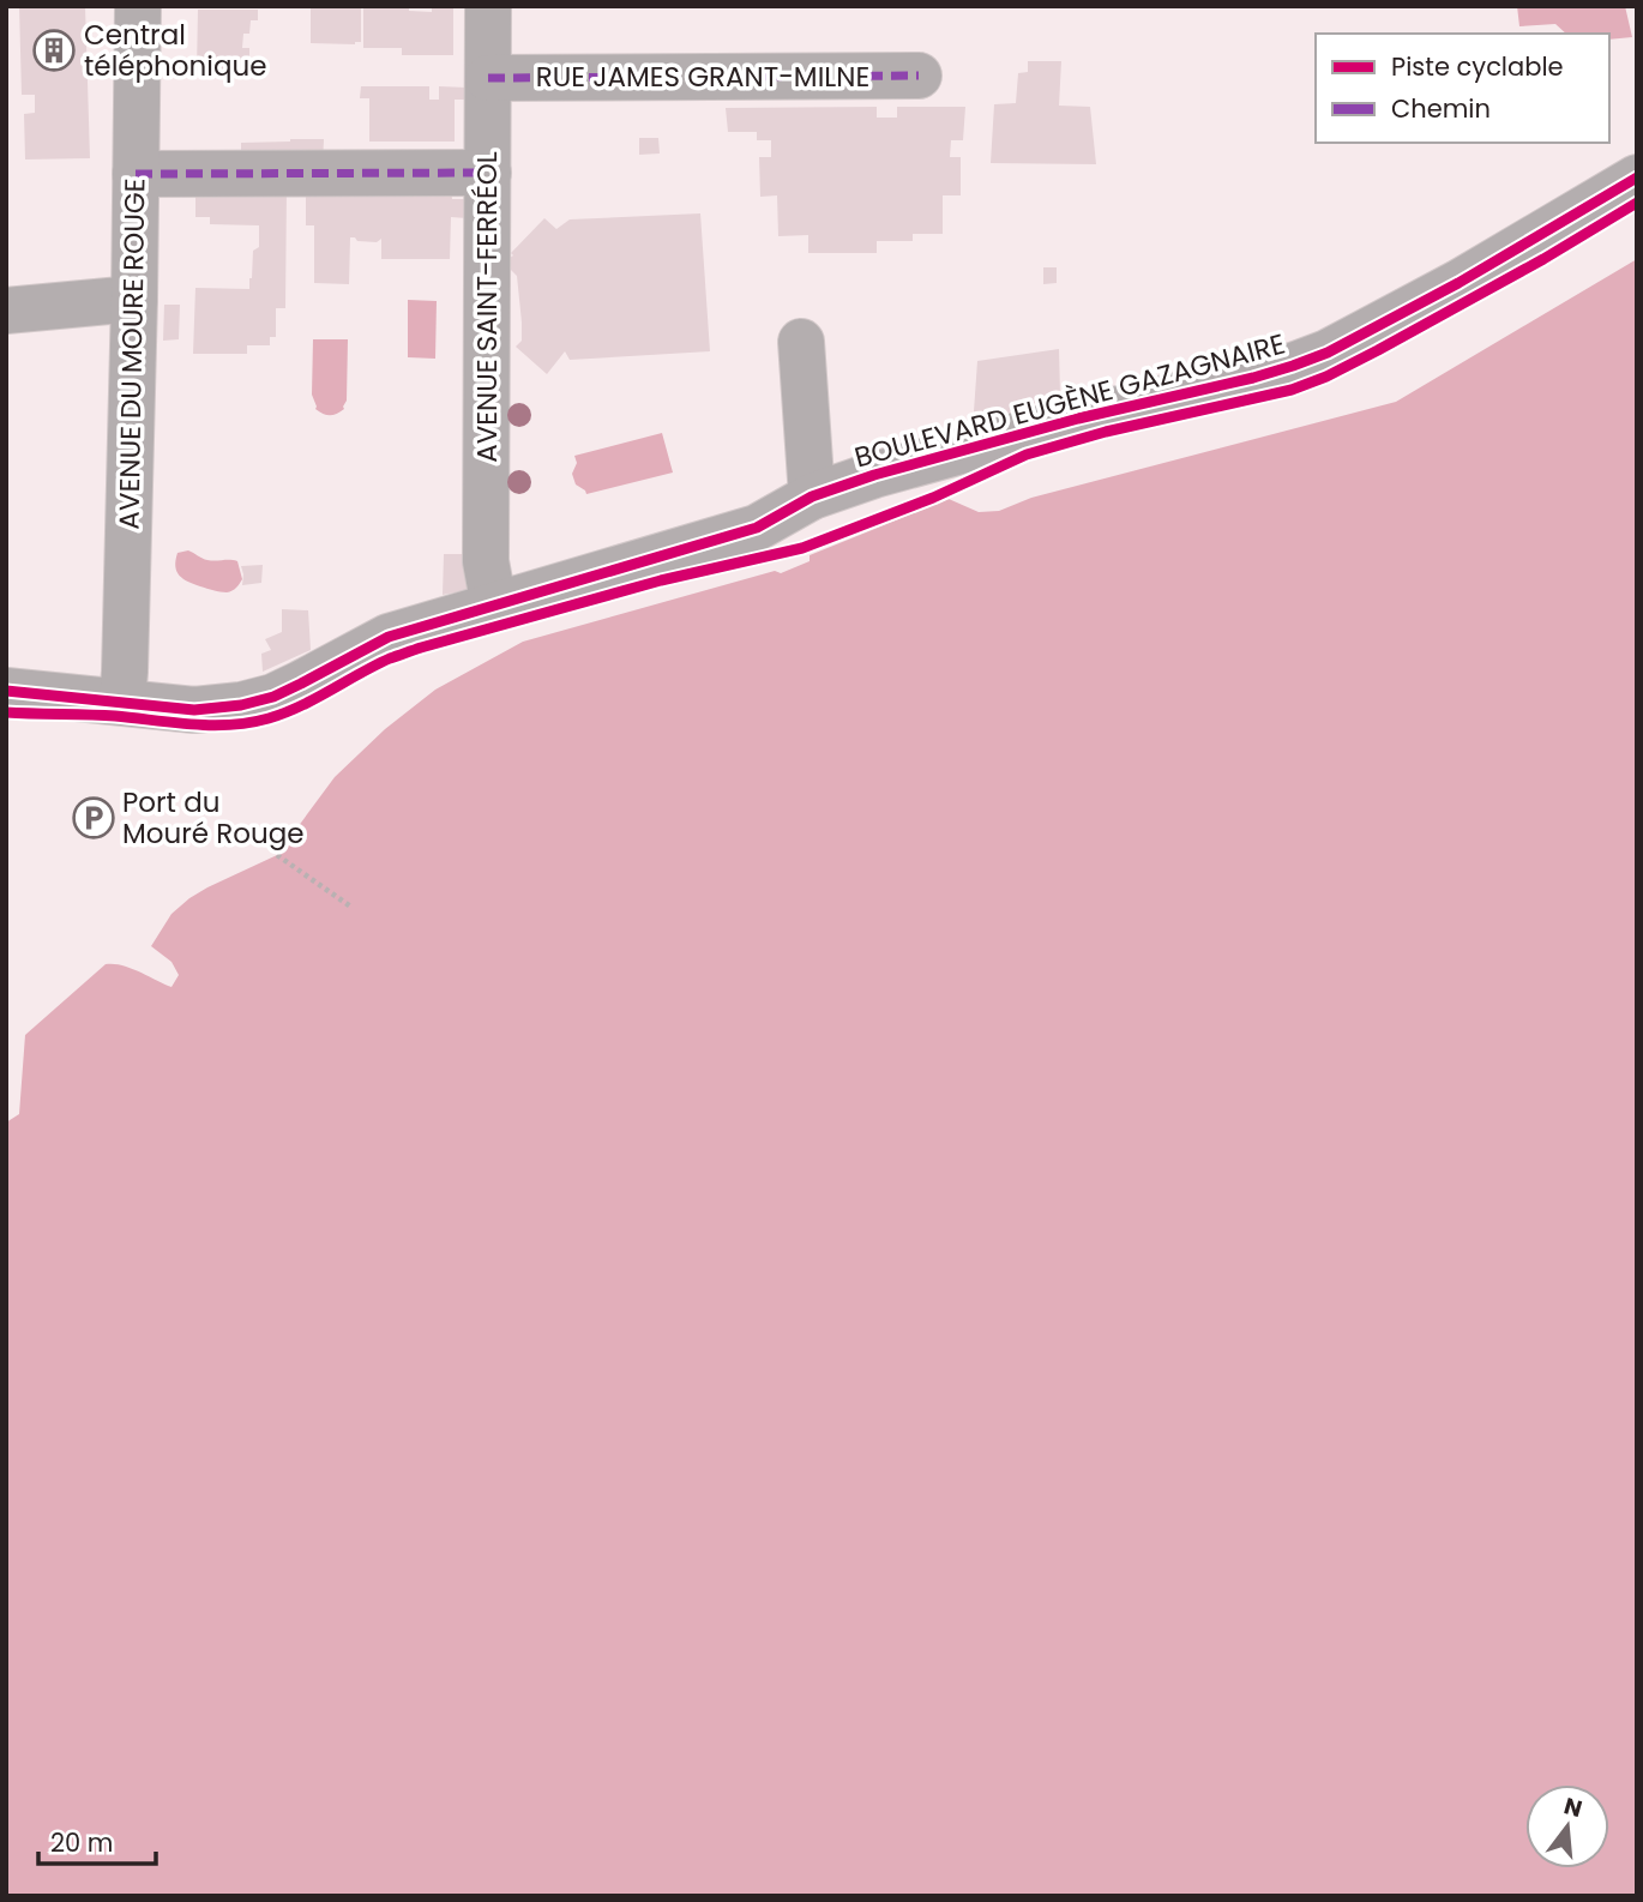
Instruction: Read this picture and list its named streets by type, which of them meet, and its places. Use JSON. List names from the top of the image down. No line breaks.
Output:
{"streets":{"street":["RUE JAMES GRANT-MILNE","AVENUE SAINT-FERRÉOL","AVENUE DU MOURE ROUGE","BOULEVARD EUGÈNE GAZAGNAIRE"]},"crossings":[["RUE JAMES GRANT-MILNE","AVENUE SAINT-FERRÉOL"],["AVENUE SAINT-FERRÉOL","BOULEVARD EUGÈNE GAZAGNAIRE"],["AVENUE DU MOURE ROUGE","BOULEVARD EUGÈNE GAZAGNAIRE"]],"places":{"building":["Central téléphonique"],"parking":["Port du Mouré Rouge"]},"legend":["Piste cyclable","Chemin"],"scale_bar":"20 m","north":"top"}
